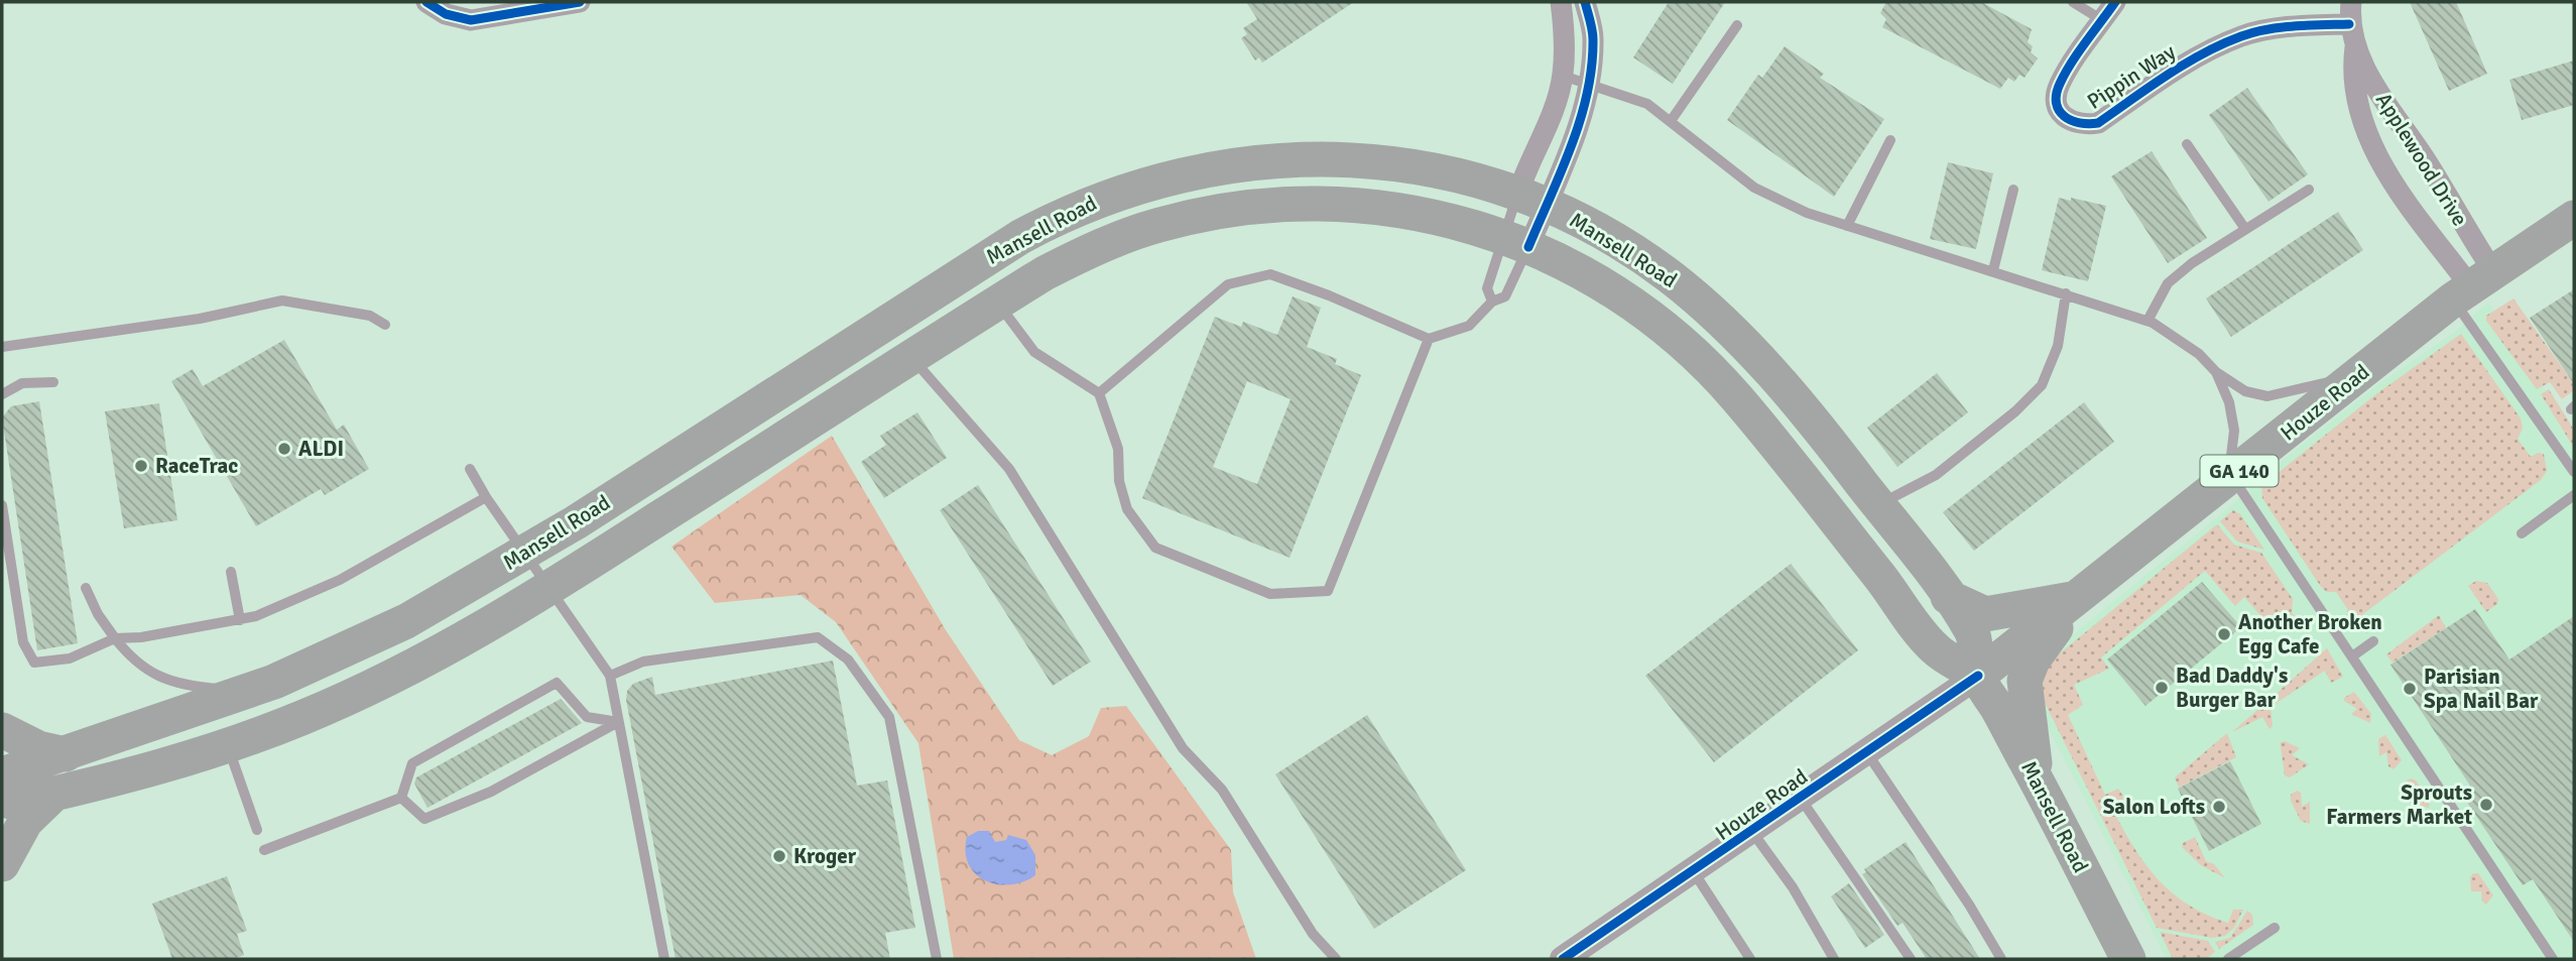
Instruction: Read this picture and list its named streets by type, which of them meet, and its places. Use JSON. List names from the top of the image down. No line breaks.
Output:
{"streets":{"main road":["Mansell Road","Houze Road","GA 140"],"street":["Pippin Way","Applewood Drive"]},"crossings":[["Pippin Way","Applewood Drive"],["Applewood Drive","Houze Road"],["Mansell Road","Houze Road"]],"places":["ALDI","RaceTrac","Another Broken Egg Cafe","Bad Daddy's Burger Bar","Parisian Spa Nail Bar","Sprouts Farmers Market","Salon Lofts","Kroger"]}
